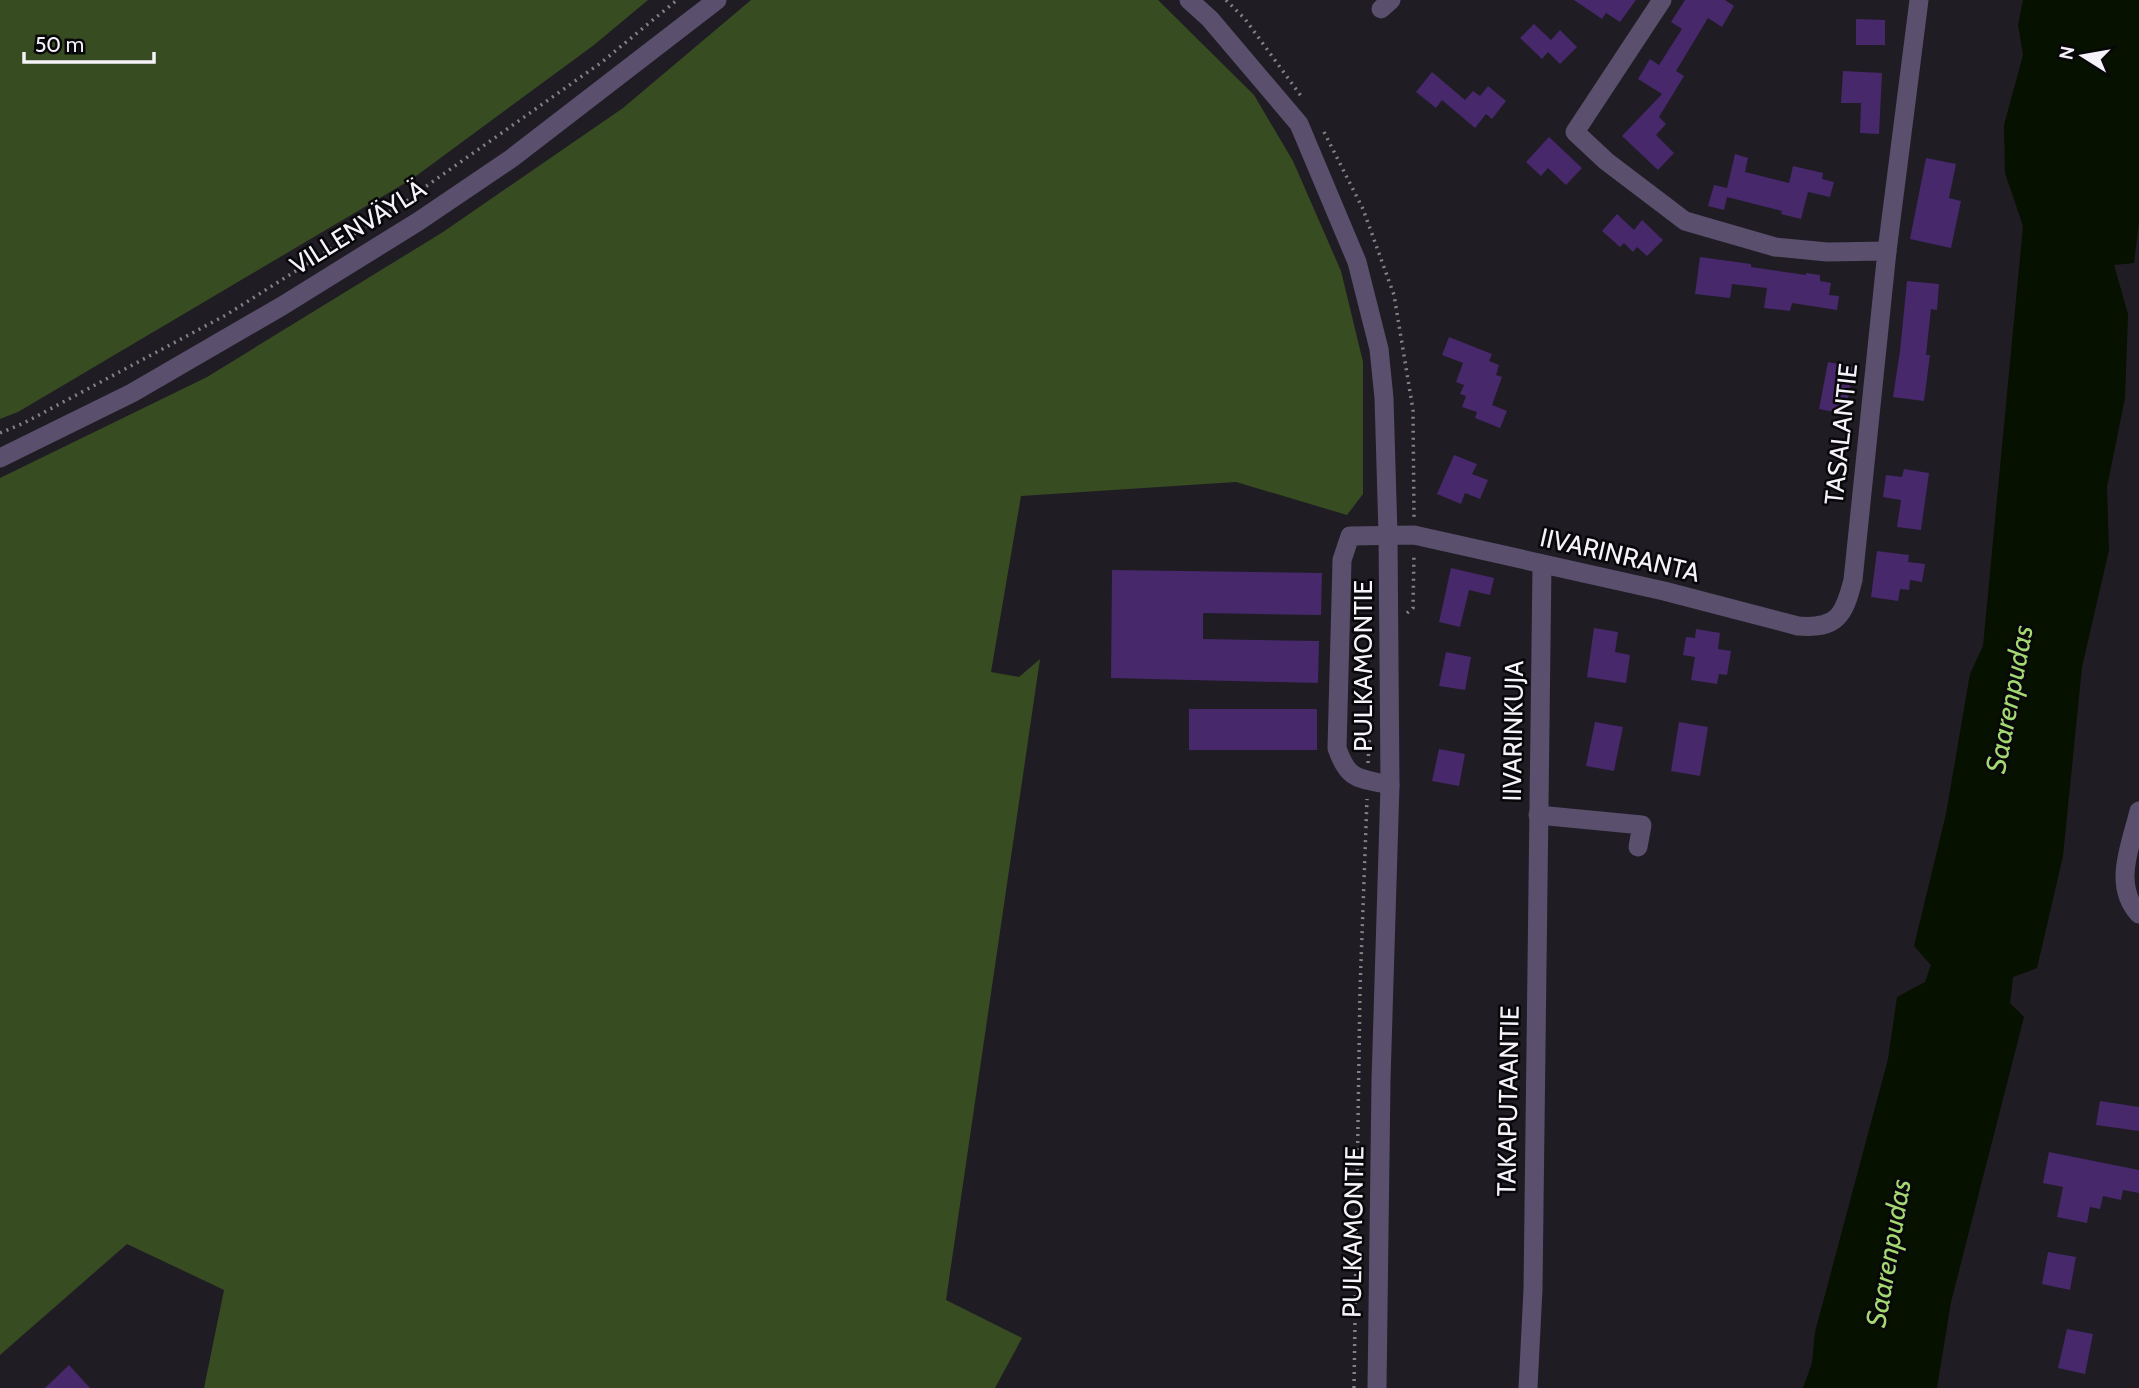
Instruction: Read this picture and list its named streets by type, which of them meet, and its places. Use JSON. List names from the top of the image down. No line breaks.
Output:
{"streets":{"street":["VILLENVÄYLÄ","TASALANTIE","IIVARINRANTA","PULKAMONTIE","IIVARINKUJA","TAKAPUTAANTIE"]},"crossings":[["TASALANTIE","IIVARINRANTA"],["IIVARINRANTA","PULKAMONTIE"],["IIVARINRANTA","IIVARINKUJA"],["IIVARINKUJA","TAKAPUTAANTIE"]],"water":["Saarenpudas"],"scale_bar":"50 m","north":"left"}
